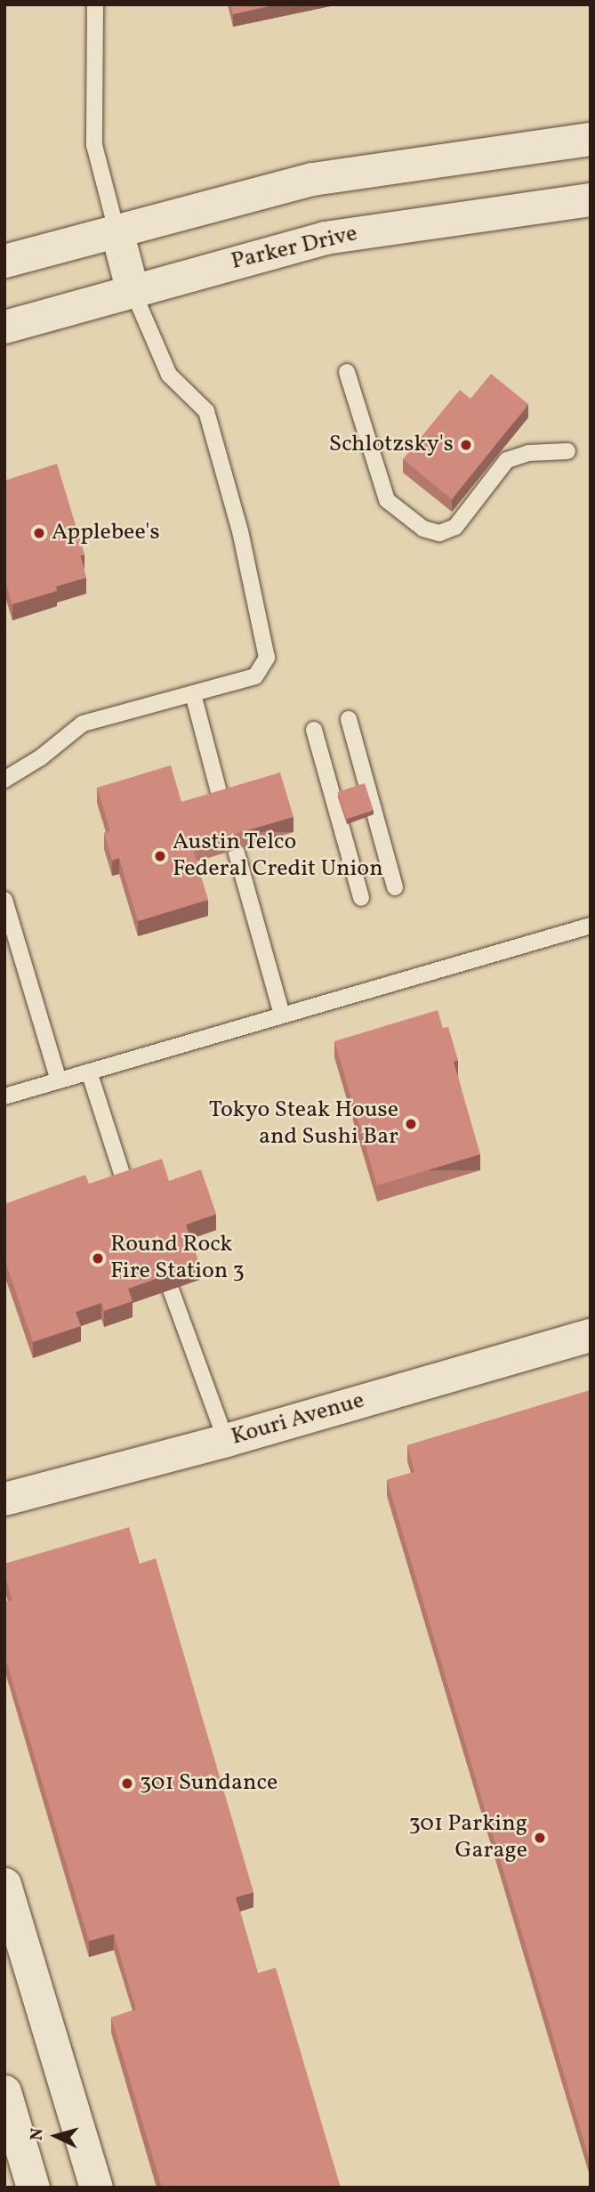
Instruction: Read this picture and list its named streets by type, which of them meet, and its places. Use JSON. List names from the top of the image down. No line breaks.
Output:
{"streets":{"street":["Parker Drive","Kouri Avenue"]},"places":["Schlotzsky's","Applebee's","Austin Telco Federal Credit Union","Tokyo Steak House and Sushi Bar","Round Rock Fire Station 3","301 Sundance","301 Parking Garage"],"north":"left"}
